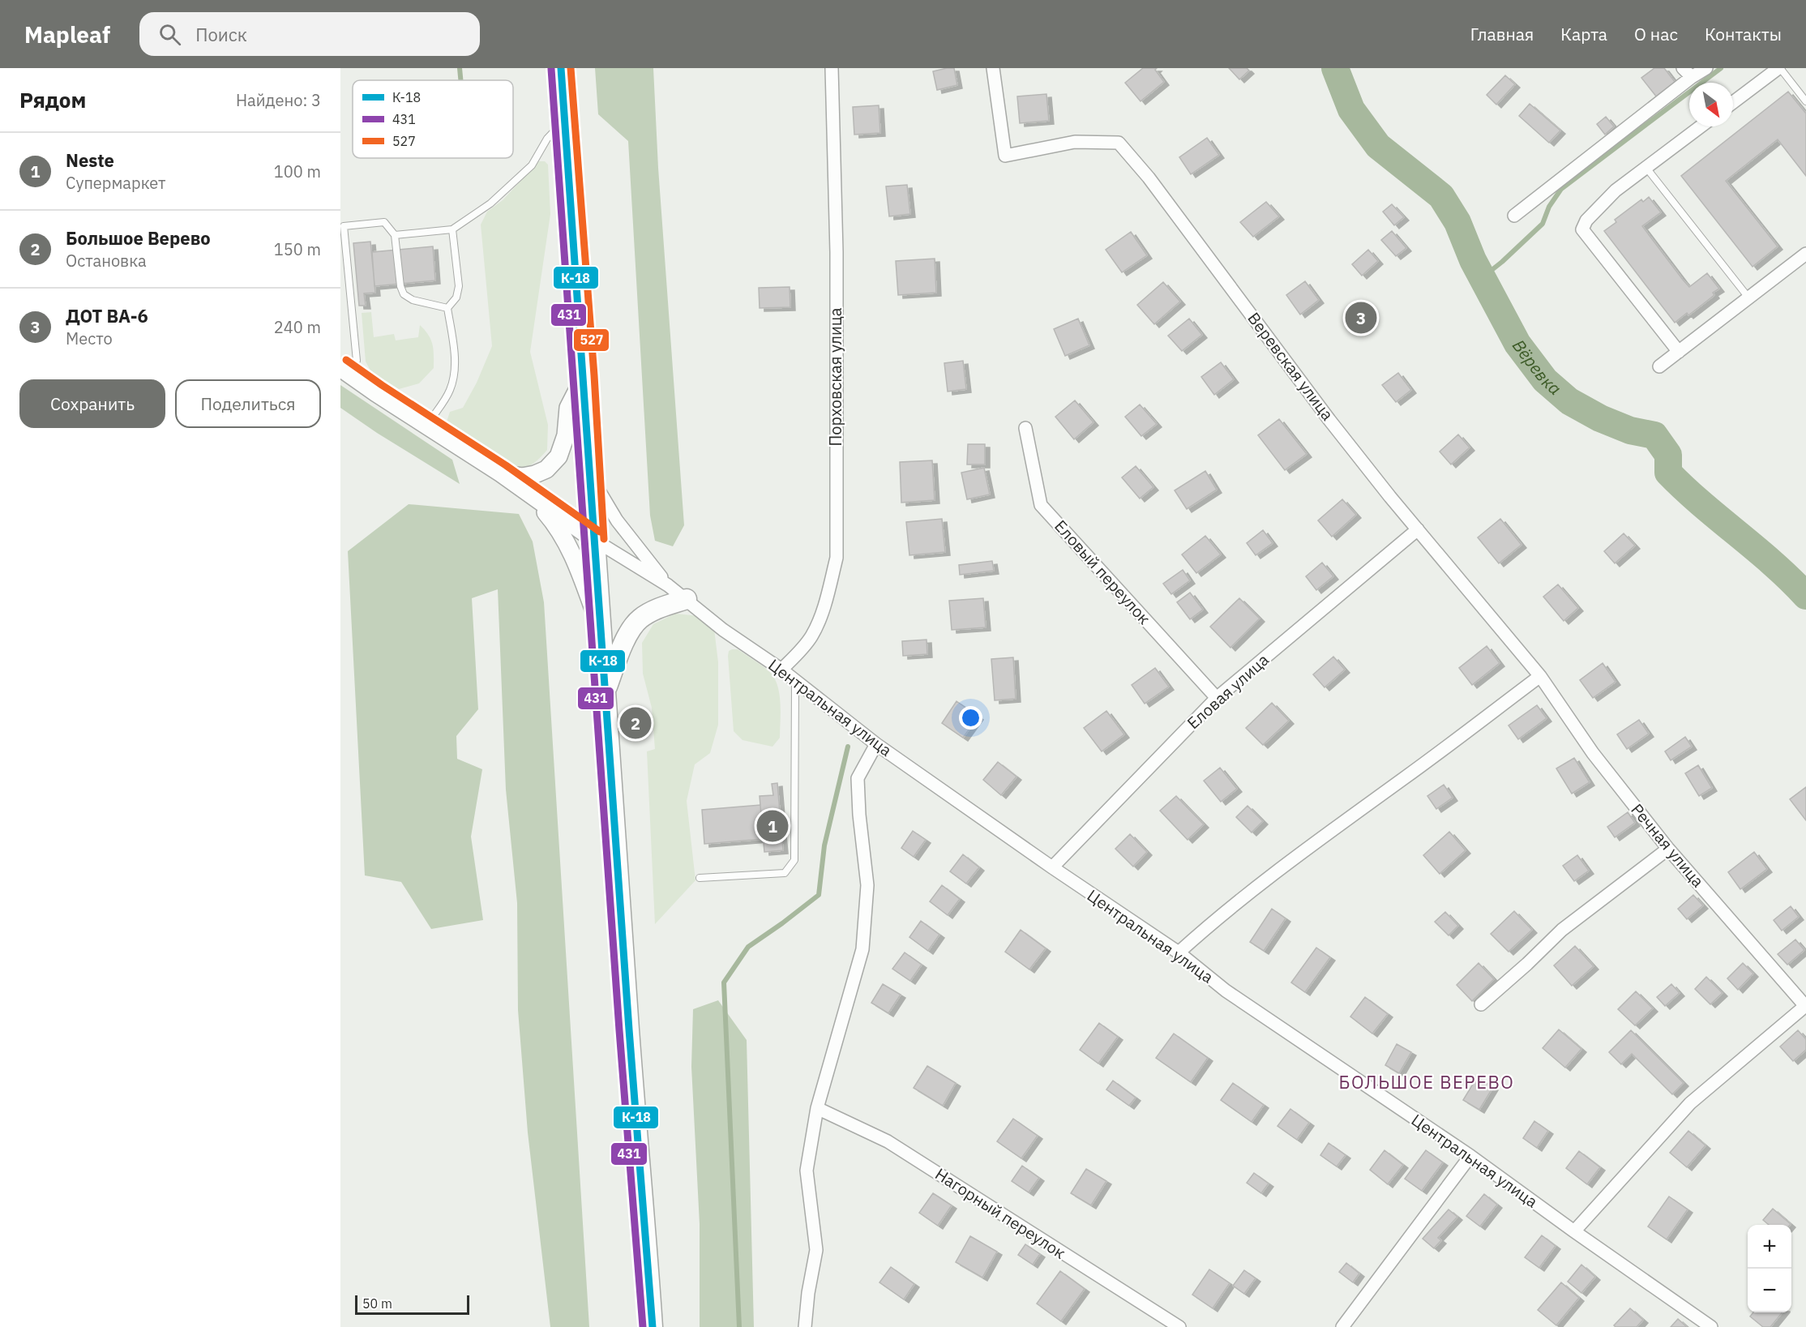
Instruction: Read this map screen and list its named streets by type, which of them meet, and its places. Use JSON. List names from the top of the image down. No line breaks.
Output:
{"streets":{"street":["Веревская улица","Порховская улица","Еловый переулок","Еловая улица","Центральная улица","Речная улица","Нагорный переулок"]},"crossings":[["Веревская улица","Еловая улица"],["Веревская улица","Речная улица"],["Порховская улица","Центральная улица"],["Еловый переулок","Еловая улица"],["Еловая улица","Центральная улица"]],"districts":["БОЛЬШОЕ ВЕРЕВО"],"water":["Вёревка"],"lines":["transit line К-18","transit line 527","transit line 431"],"legend":["К-18","431","527"],"scale_bar":"50 m","north":"bottom right","page":{"header":"Mapleaf","search":"Поиск","nav":["Главная","Карта","О нас","Контакты"],"heading":["Рядом","Найдено: 3"],"list":[{"mark":"1","name":"Neste","note":"Супермаркет","value":"100 m"},{"mark":"2","name":"Большое Верево","note":"Остановка","value":"150 m"},{"mark":"3","name":"ДОТ ВА-6","note":"Место","value":"240 m"}],"pins":["3","2","1"],"buttons":["Сохранить","Поделиться"],"map_buttons":["+","−"],"scale":"50 m"}}
